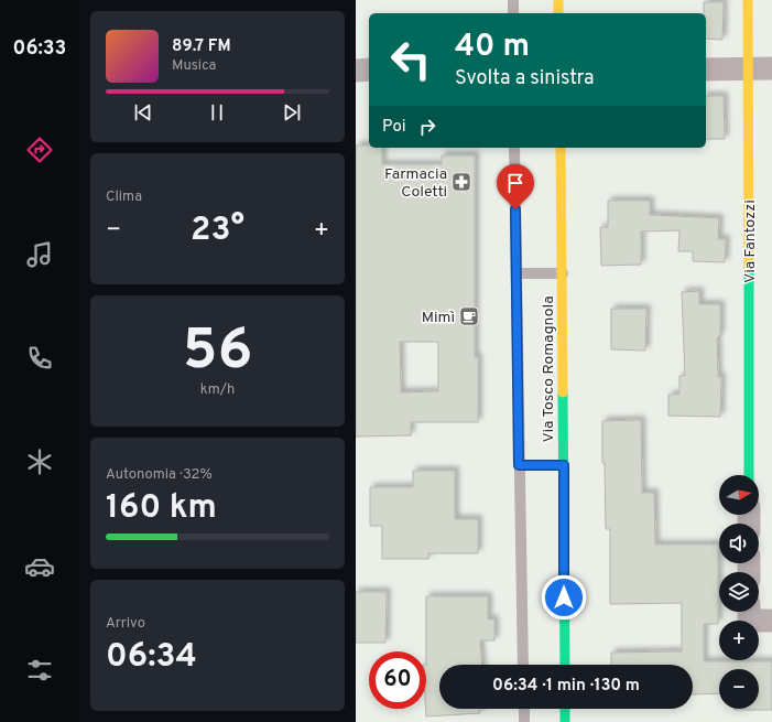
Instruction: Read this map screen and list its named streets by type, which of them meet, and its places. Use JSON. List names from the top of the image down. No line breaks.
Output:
{"streets":{"main road":["Via Fantozzi","Via Tosco Romagnola"]},"places":{"pharmacy":["Farmacia Coletti"],"cafe":["Mimì"]},"north":"right","page":{"tabs":"06:33","turn":["40 m","Svolta a sinistra"],"song":["89.7 FM","Musica"],"then":"Poi","tile":["Clima",["56","km/h"],["Autonomia · 32%","160 km"],["Arrivo","06:34"]],"heat":["−","23°","+"],"map_buttons":["+","−"],"limit":"60","trip":"06:34 · 1 min · 130 m"}}
